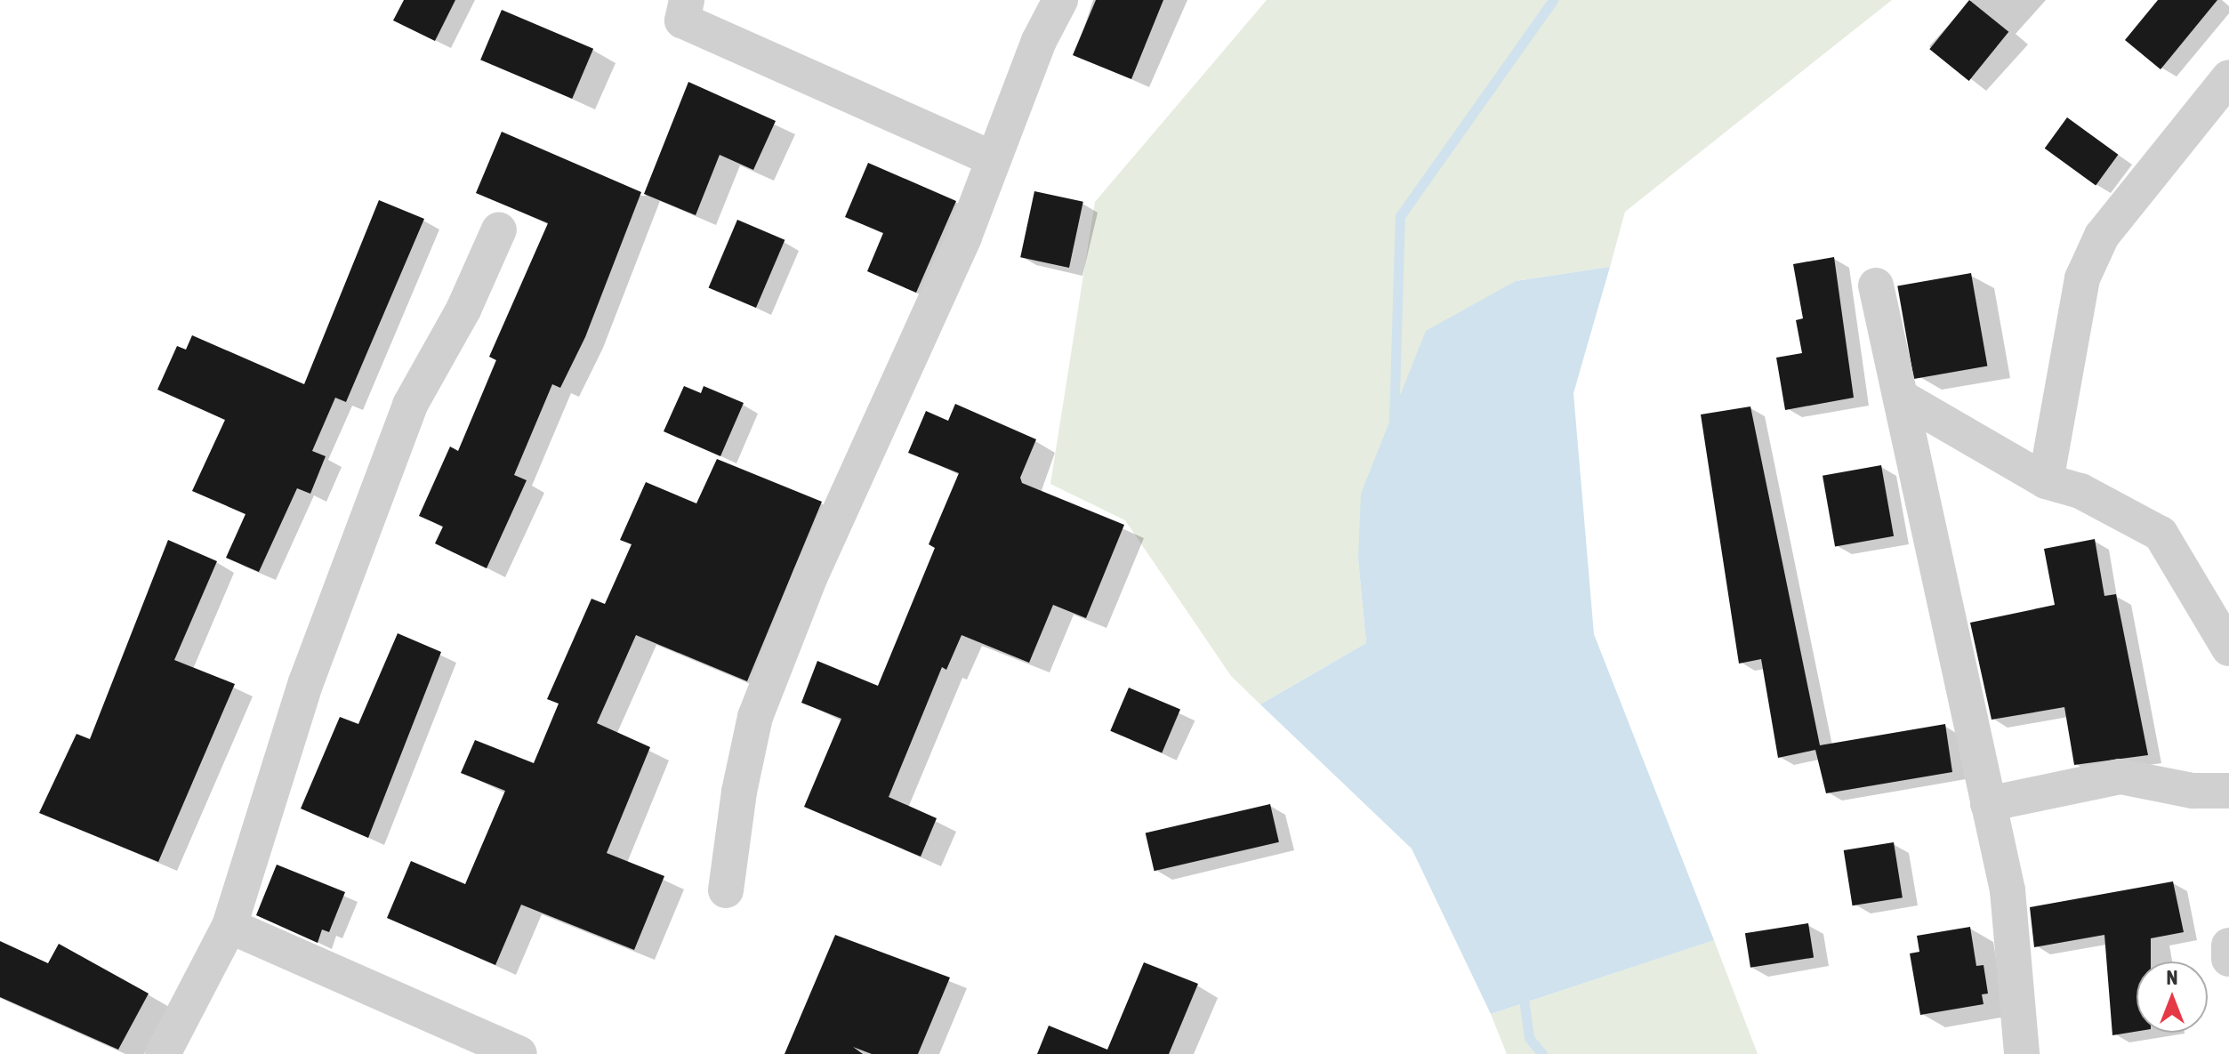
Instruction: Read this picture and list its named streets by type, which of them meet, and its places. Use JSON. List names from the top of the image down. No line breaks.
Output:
{"north":"top"}
